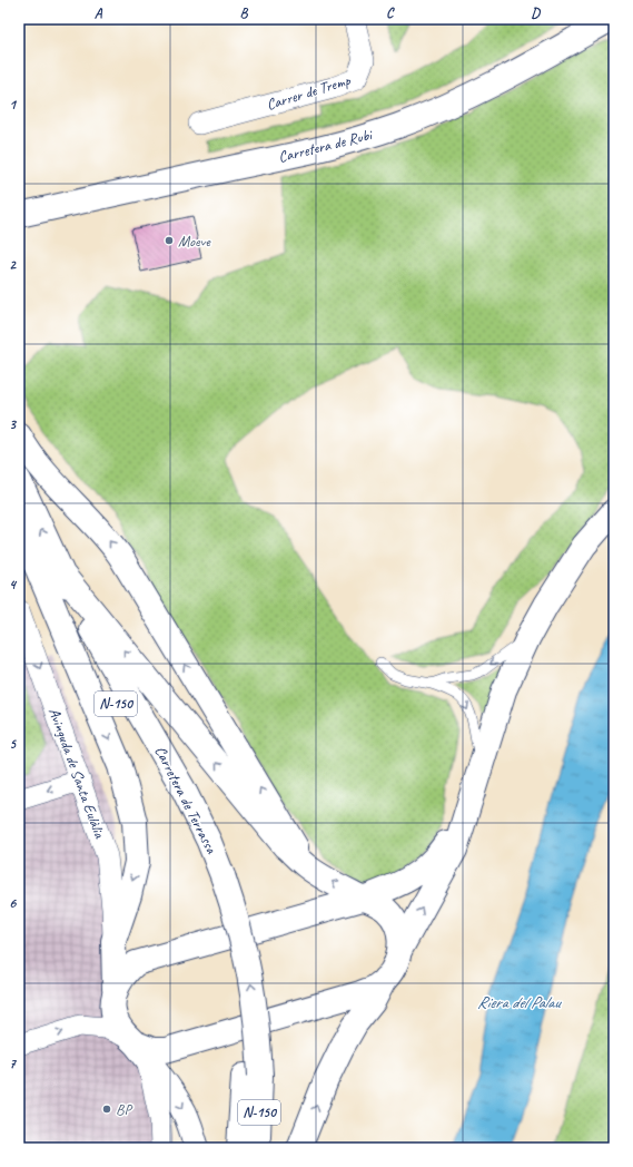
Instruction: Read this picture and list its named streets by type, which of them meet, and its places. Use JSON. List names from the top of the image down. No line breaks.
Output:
{"streets":{"main road":["Carretera de Rubi","N-150","Carretera de Terrassa"],"street":["Carrer de Tremp","Avinguda de Santa Eulàlia"]},"one_way":["Avinguda de Santa Eulàlia"],"water":["Riera del Palau"],"places":["Moeve","BP"],"grid":{"columns":["A","B","C","D"],"rows":["1","2","3","4","5","6","7"]}}
